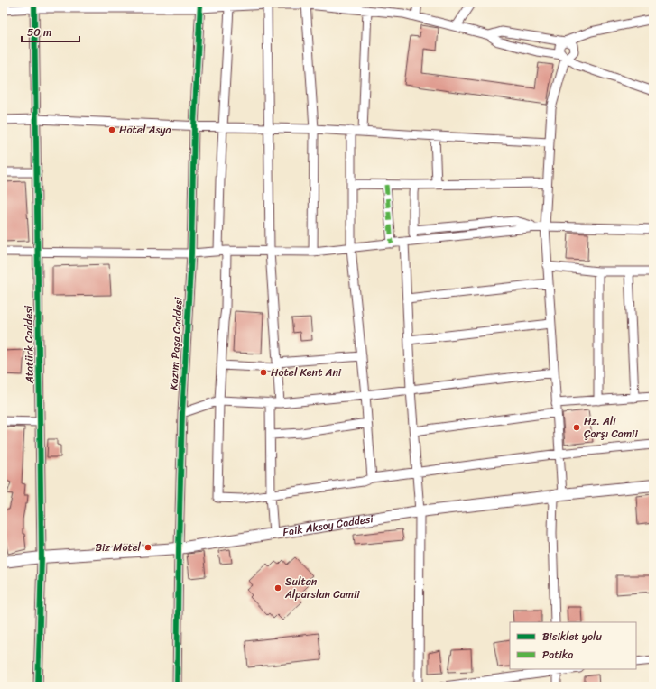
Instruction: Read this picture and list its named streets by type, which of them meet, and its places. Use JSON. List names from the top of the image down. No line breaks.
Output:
{"streets":{"main road":["Faik Aksoy Caddesi"],"street":["Kazım Paşa Caddesi","Atatürk Caddesi"]},"crossings":[["Kazım Paşa Caddesi","Faik Aksoy Caddesi"],["Atatürk Caddesi","Faik Aksoy Caddesi"]],"places":["Hotel Asya","Hotel Kent Ani","Hz. Ali Çarşı Camii","Biz Motel","Sultan Alparslan Camii"],"legend":["Bisiklet yolu","Patika"],"scale_bar":"50 m"}
